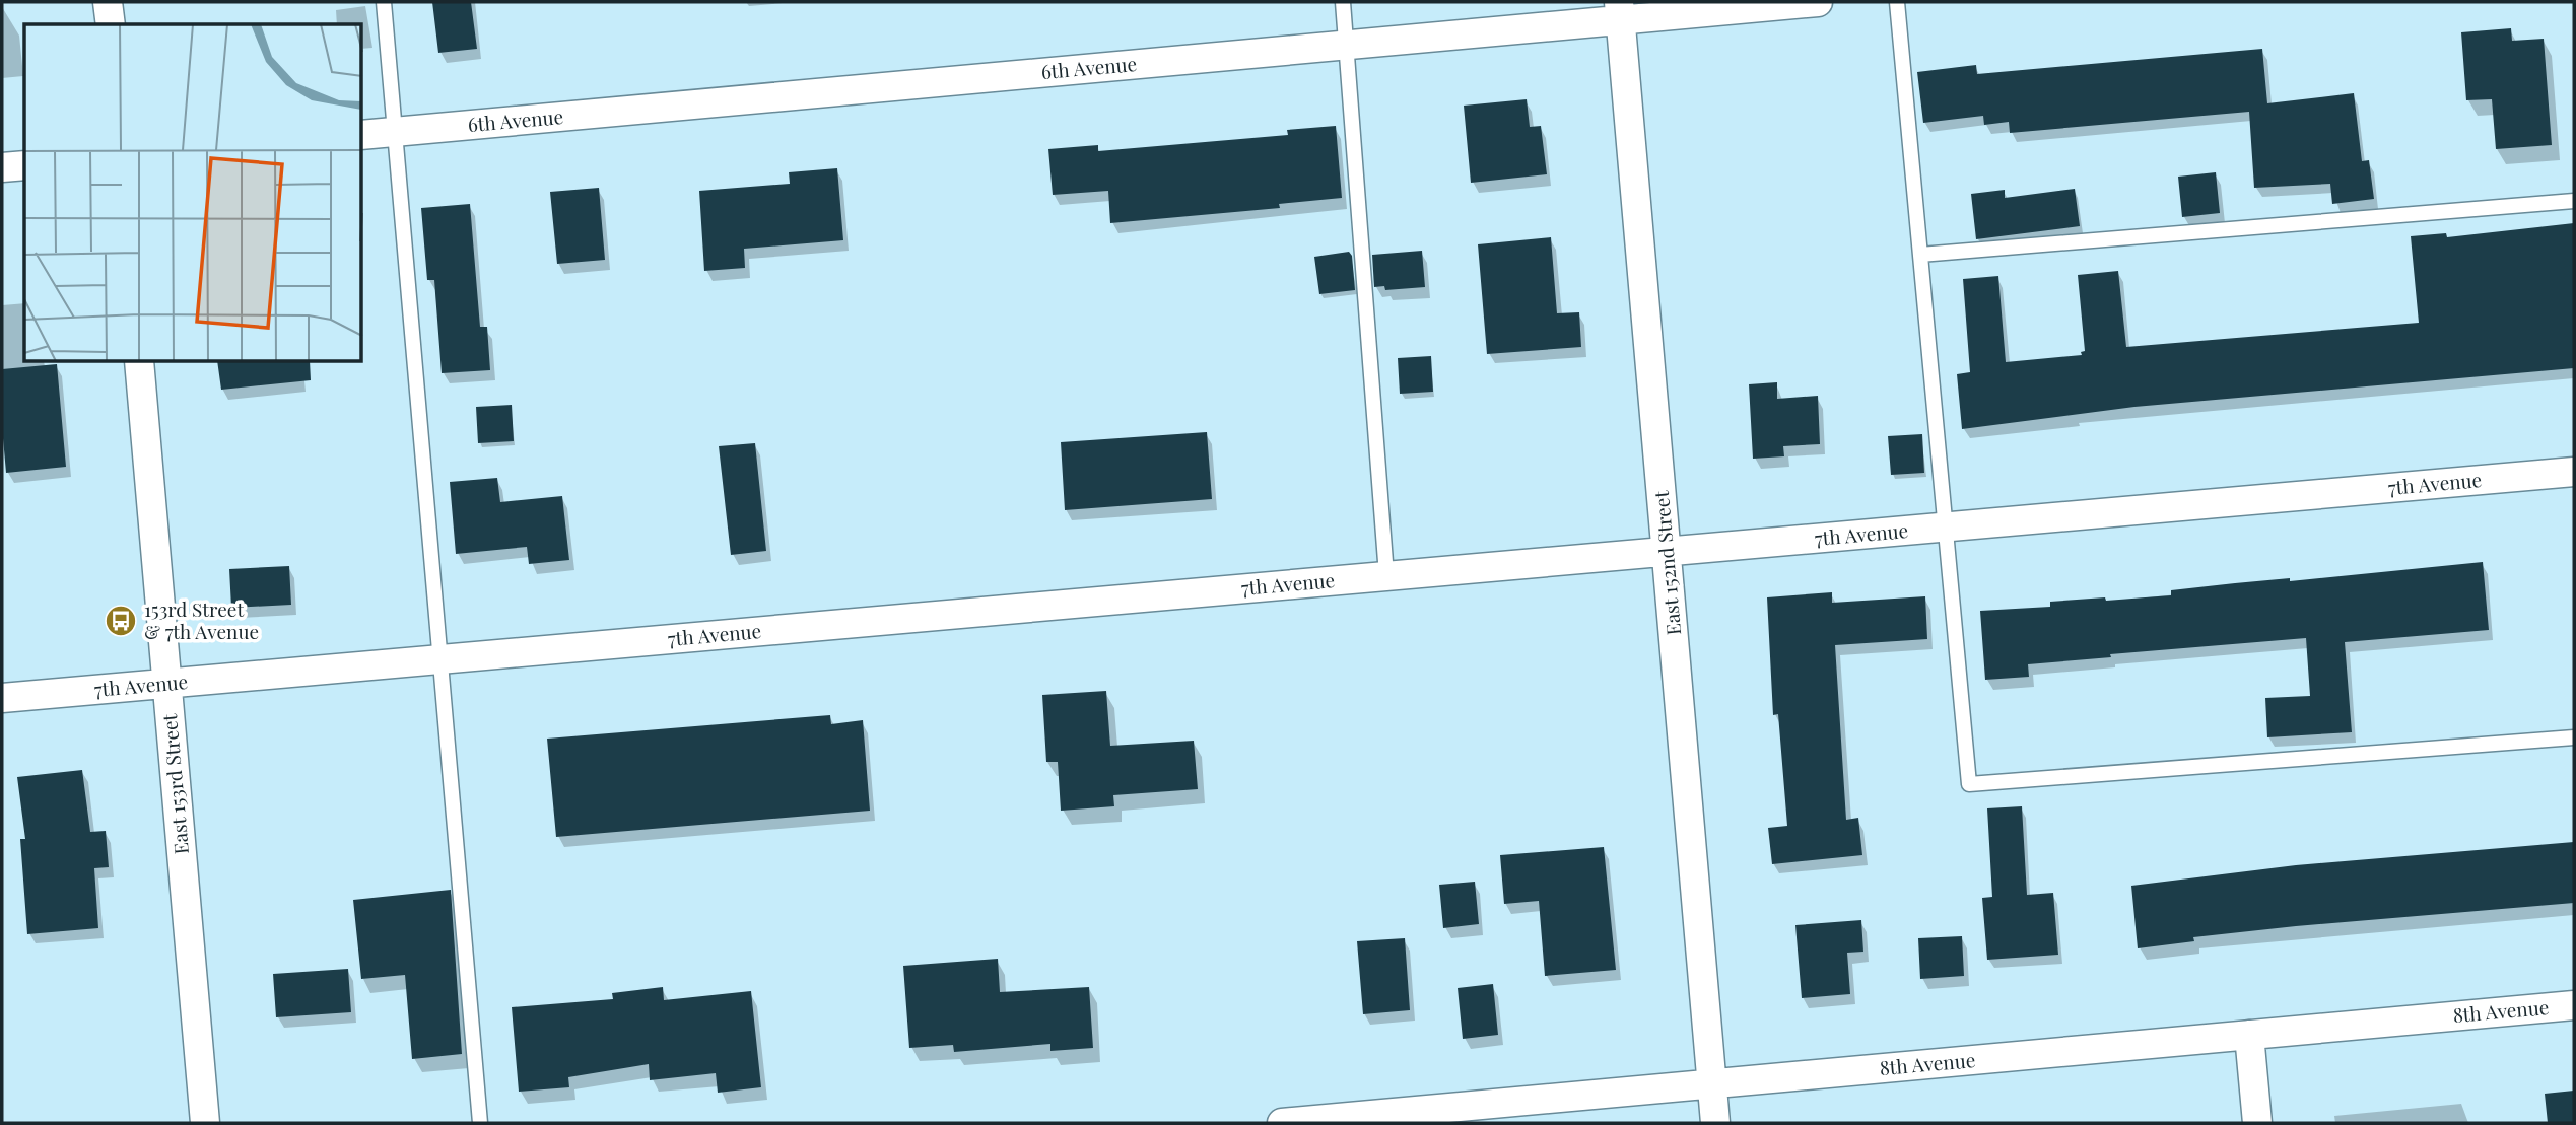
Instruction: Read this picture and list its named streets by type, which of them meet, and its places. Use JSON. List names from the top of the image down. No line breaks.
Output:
{"streets":{"street":["6th Avenue","7th Avenue","East 152nd Street","East 153rd Street","8th Avenue"]},"crossings":[["6th Avenue","East 152nd Street"],["7th Avenue","East 152nd Street"],["7th Avenue","East 153rd Street"],["East 152nd Street","8th Avenue"]],"places":{"bus stop":["153rd Street & 7th Avenue"]}}
